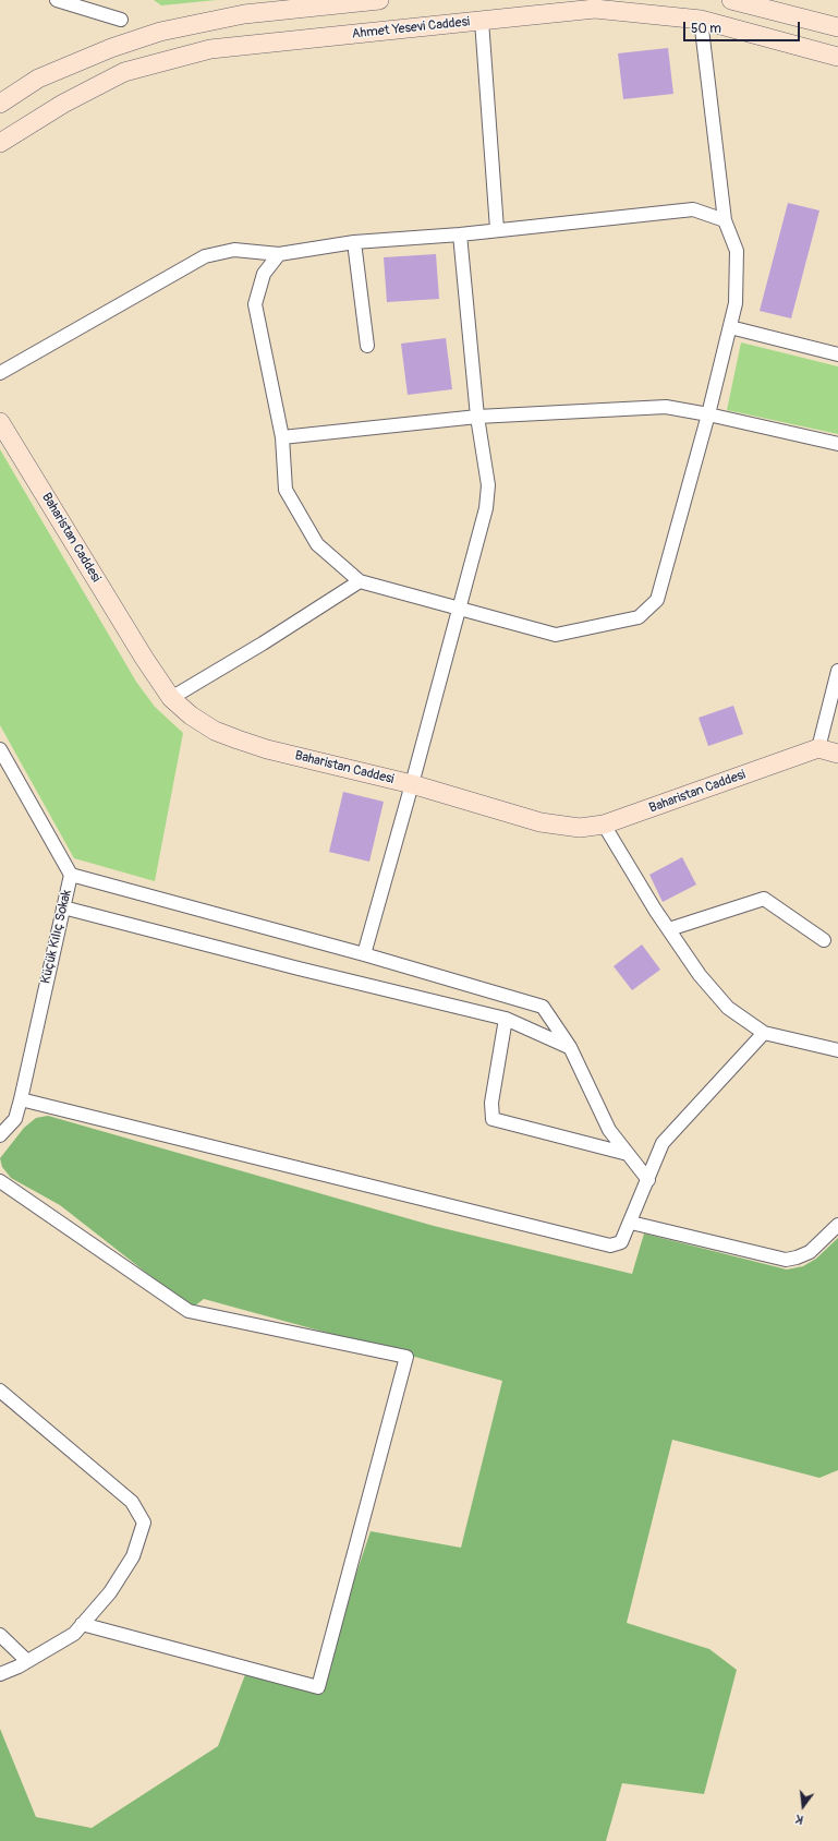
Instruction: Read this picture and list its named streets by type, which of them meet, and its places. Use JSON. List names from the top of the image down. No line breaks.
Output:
{"streets":{"main road":["Ahmet Yesevi Caddesi","Baharistan Caddesi"],"street":["Küçük Kılıç Sokak"]},"scale_bar":"50 m","north":"bottom"}
